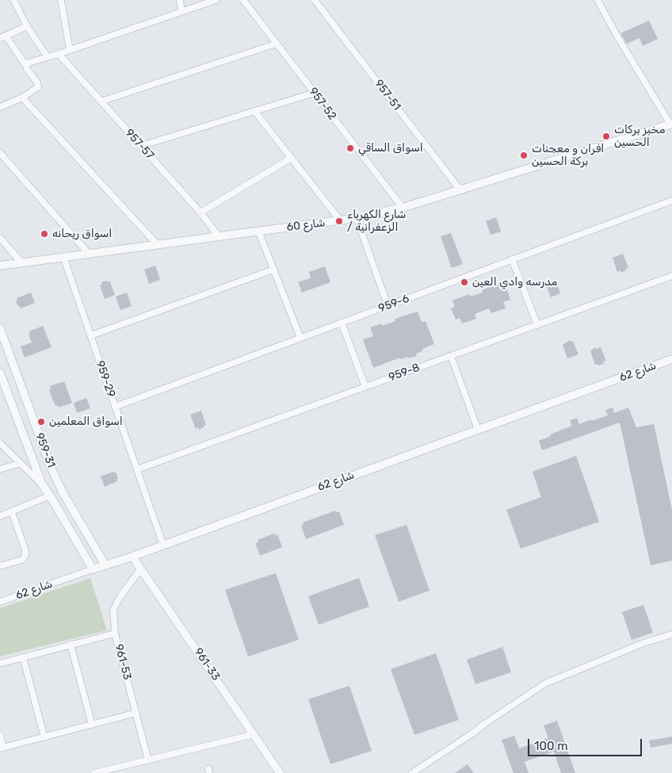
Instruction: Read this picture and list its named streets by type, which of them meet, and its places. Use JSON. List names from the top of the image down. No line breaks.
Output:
{"streets":{"street":["957-51","957-52","957-57","شارع 60","959-6","شارع 62","959-8","959-29","959-31","961-53","961-33"]},"crossings":[["957-51","شارع 60"],["957-52","شارع 60"],["957-57","شارع 60"],["شارع 60","959-29"],["959-6","959-29"],["شارع 62","959-29"],["شارع 62","959-31"],["شارع 62","961-33"],["959-8","959-29"]],"places":["مخبز بركات الحسين","اسواق الساقي","افران و معجنات بركة الحسين","شارع الكهرباء / الزعفرانية","اسواق ريحانه","مدرسه وادي العين","اسواق المعلمين"],"scale_bar":"100 m"}
